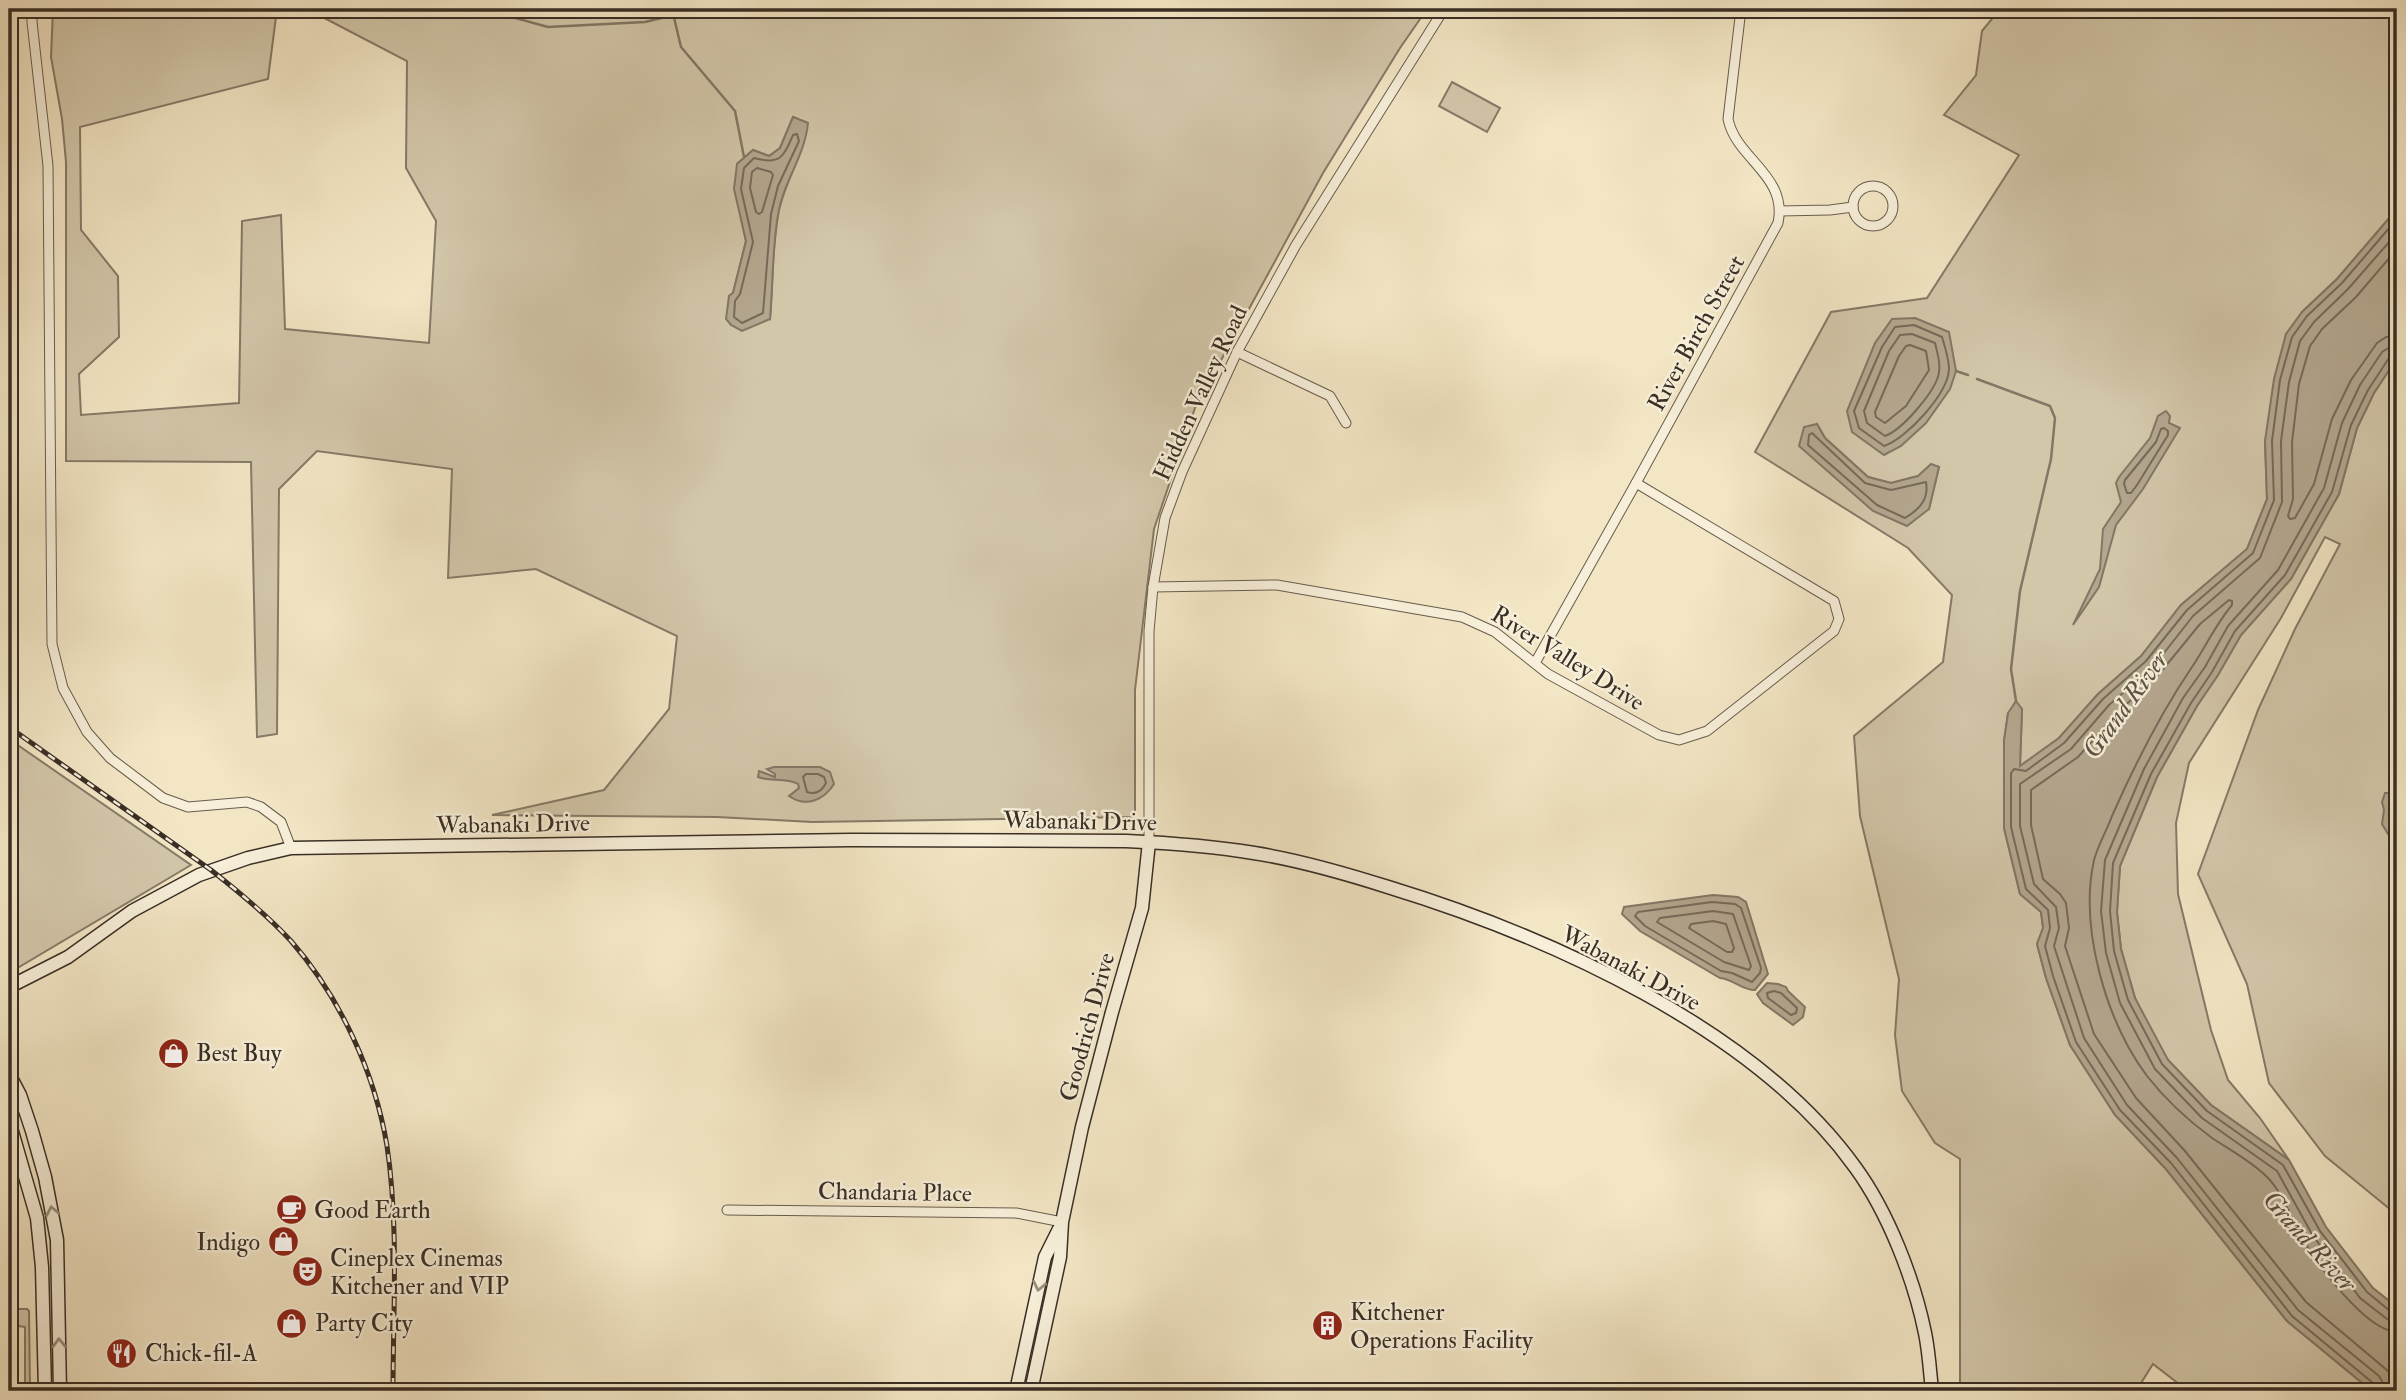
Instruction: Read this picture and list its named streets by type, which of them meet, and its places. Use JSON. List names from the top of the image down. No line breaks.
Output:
{"streets":{"street":["River Birch Street","Hidden Valley Road","River Valley Drive","Wabanaki Drive","Goodrich Drive","Chandaria Place"]},"crossings":[["River Birch Street","River Valley Drive"],["Hidden Valley Road","River Valley Drive"],["Hidden Valley Road","Wabanaki Drive"],["Hidden Valley Road","Goodrich Drive"],["Wabanaki Drive","Goodrich Drive"],["Goodrich Drive","Chandaria Place"]],"water":["Grand River"],"places":{"shop":["Best Buy","Indigo","Party City"],"cafe":["Good Earth"],"theatre":["Cineplex Cinemas Kitchener and VIP"],"building":["Kitchener Operations Facility"],"restaurant":["Chick-fil-A"]}}
